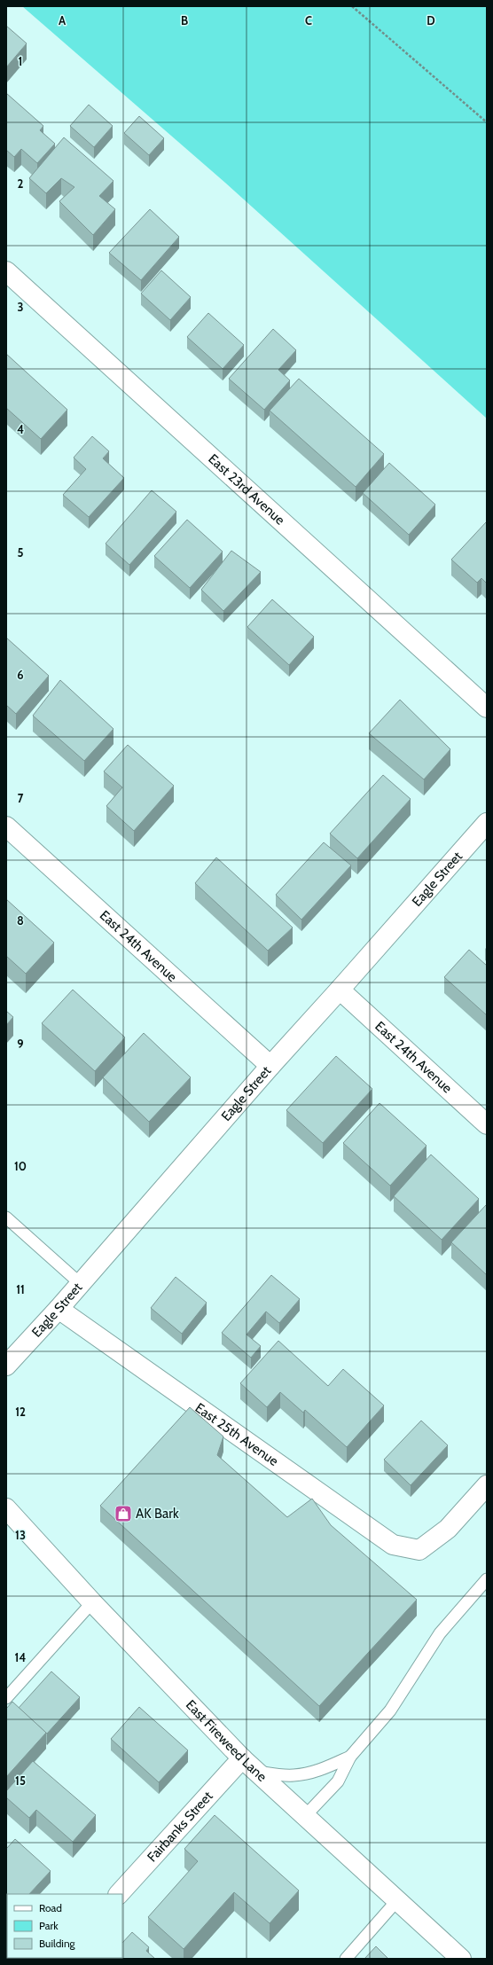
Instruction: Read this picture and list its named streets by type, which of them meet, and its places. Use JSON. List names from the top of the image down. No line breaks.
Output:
{"streets":{"street":["East 23rd Avenue","Eagle Street","East 24th Avenue","East 25th Avenue","East Fireweed Lane","Fairbanks Street"]},"crossings":[["Eagle Street","East 24th Avenue"],["Eagle Street","East 25th Avenue"],["East Fireweed Lane","Fairbanks Street"]],"places":{"shop":["AK Bark"]},"legend":["Road","Park","Building"],"grid":{"columns":["A","B","C","D"],"rows":["1","2","3","4","5","6","7","8","9","10","11","12","13","14","15"]}}
